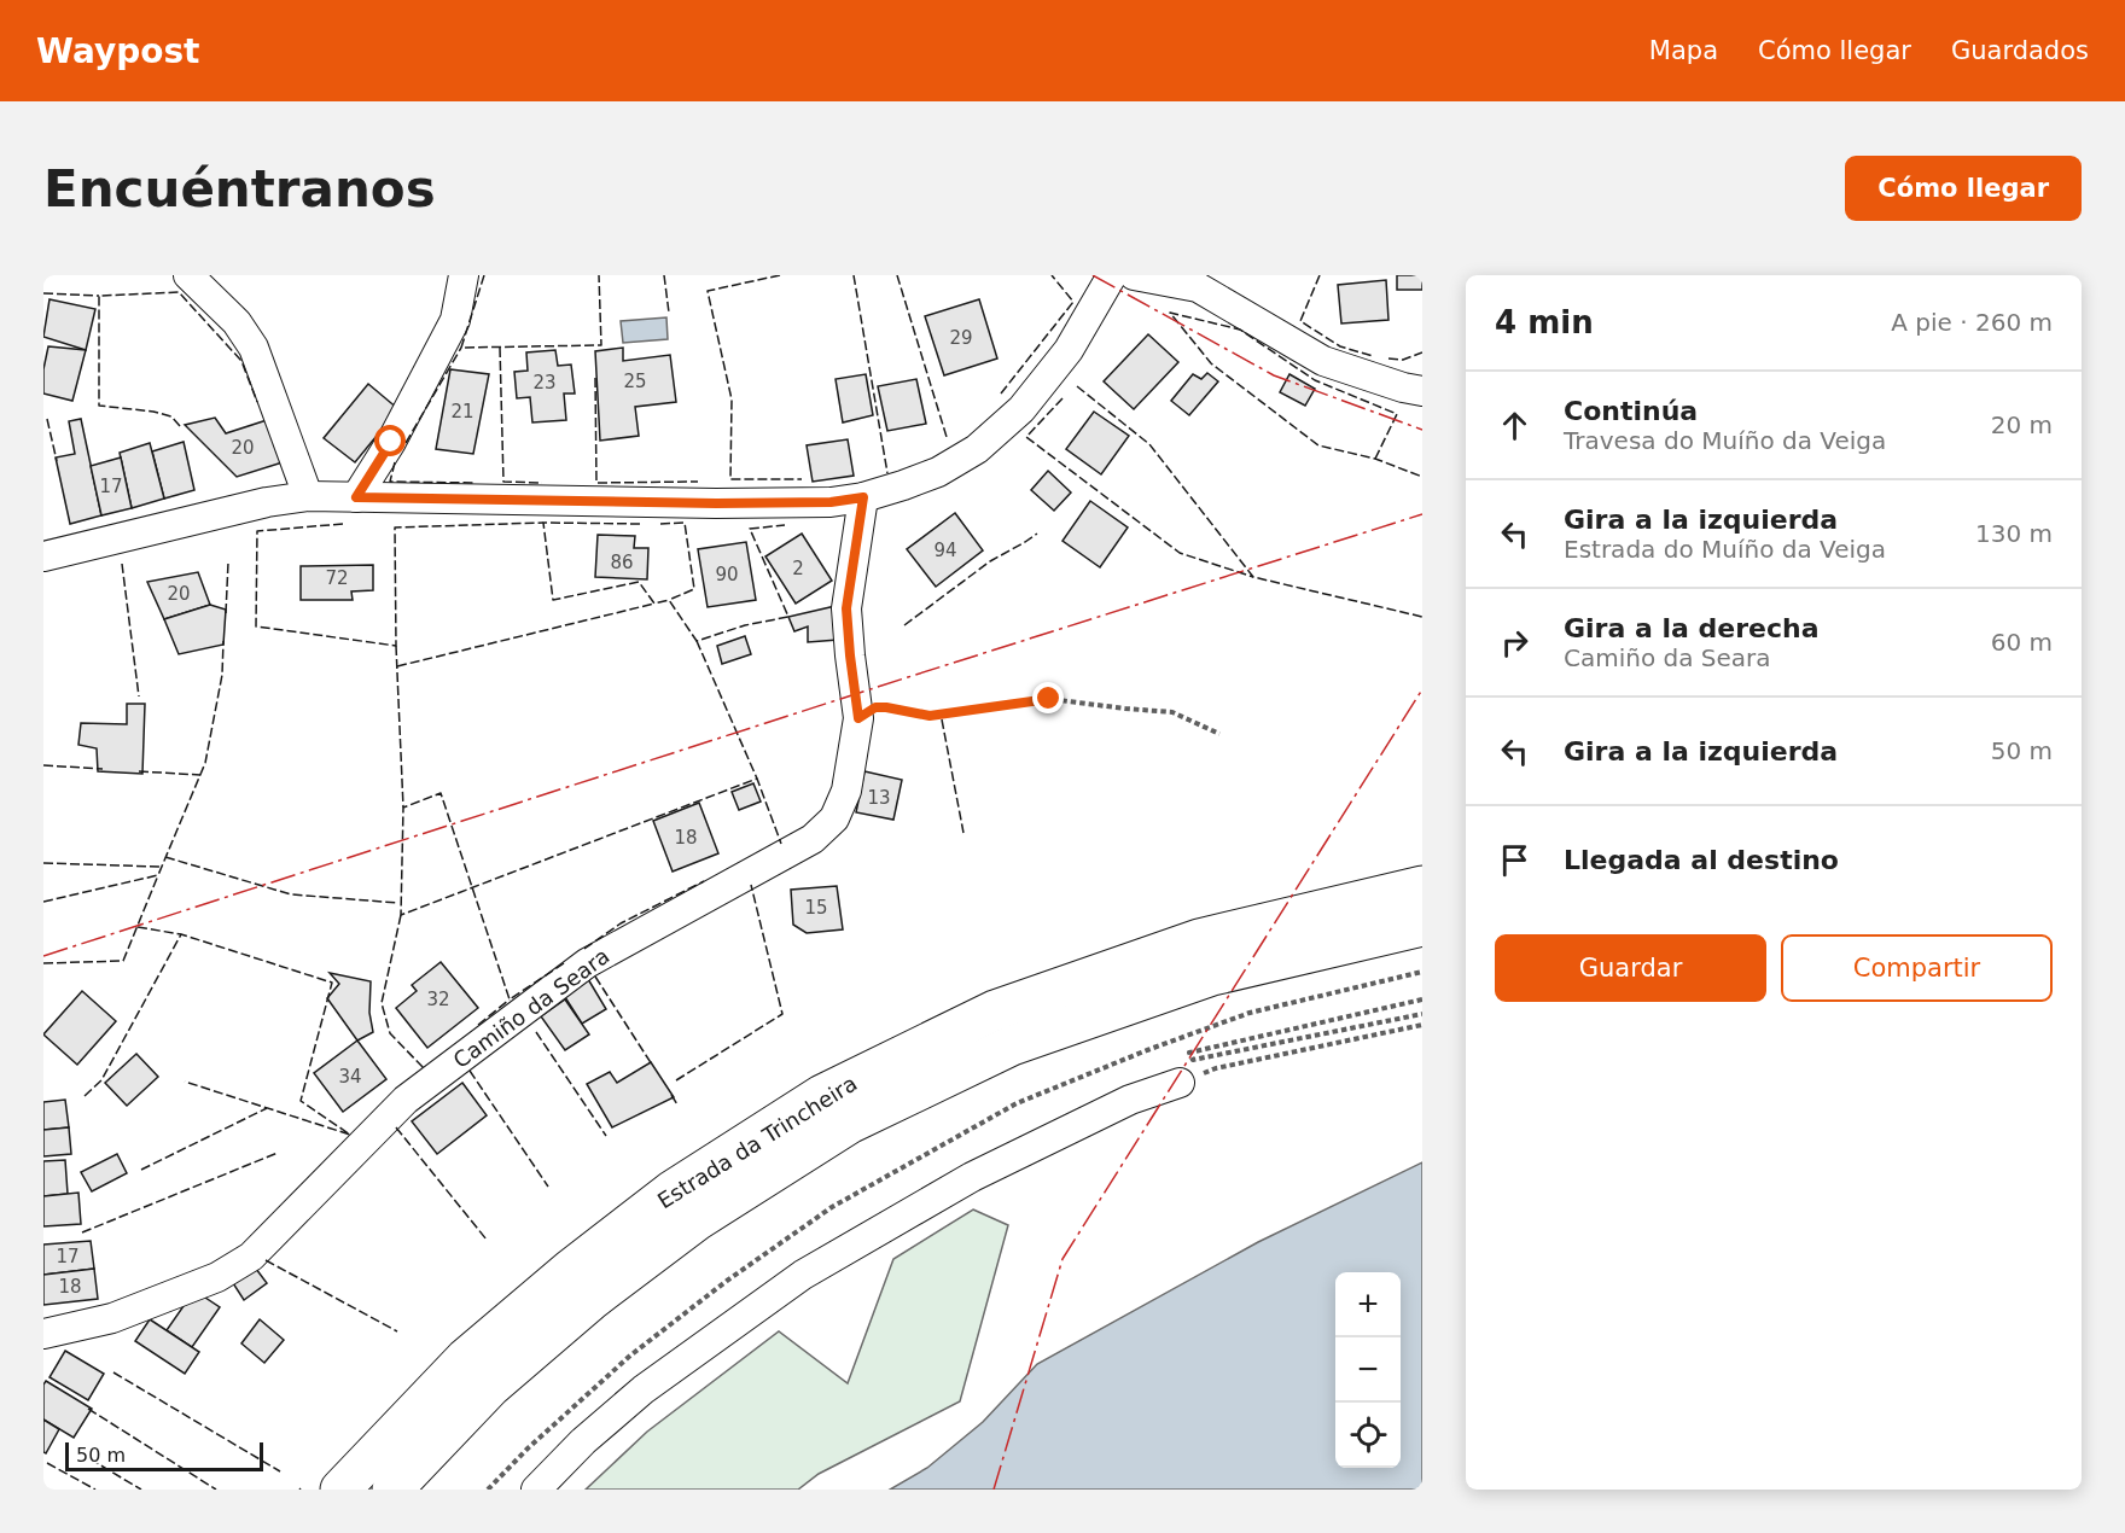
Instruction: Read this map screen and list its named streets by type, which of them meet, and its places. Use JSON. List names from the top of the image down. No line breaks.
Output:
{"streets":{"highway":["Estrada da Trincheira"],"street":["Camiño da Seara"]},"house_numbers":["29","25","23","21","20","17","94","86","2","90","72","20","13","18","15","32","34","17","18"],"scale_bar":"50 m","page":{"header":"Waypost","nav":["Mapa","Cómo llegar","Guardados"],"buttons":["Cómo llegar",["Guardar","Compartir"]],"title":"Encuéntranos","heading":["4 min","A pie · 260 m"],"list":[["Continúa","Travesa do Muíño da Veiga","20 m"],["Gira a la izquierda","Estrada do Muíño da Veiga","130 m"],["Gira a la derecha","Camiño da Seara","60 m"],["Gira a la izquierda","50 m"],"Llegada al destino"],"map_buttons":["+","−"],"scale":"50 m"}}
